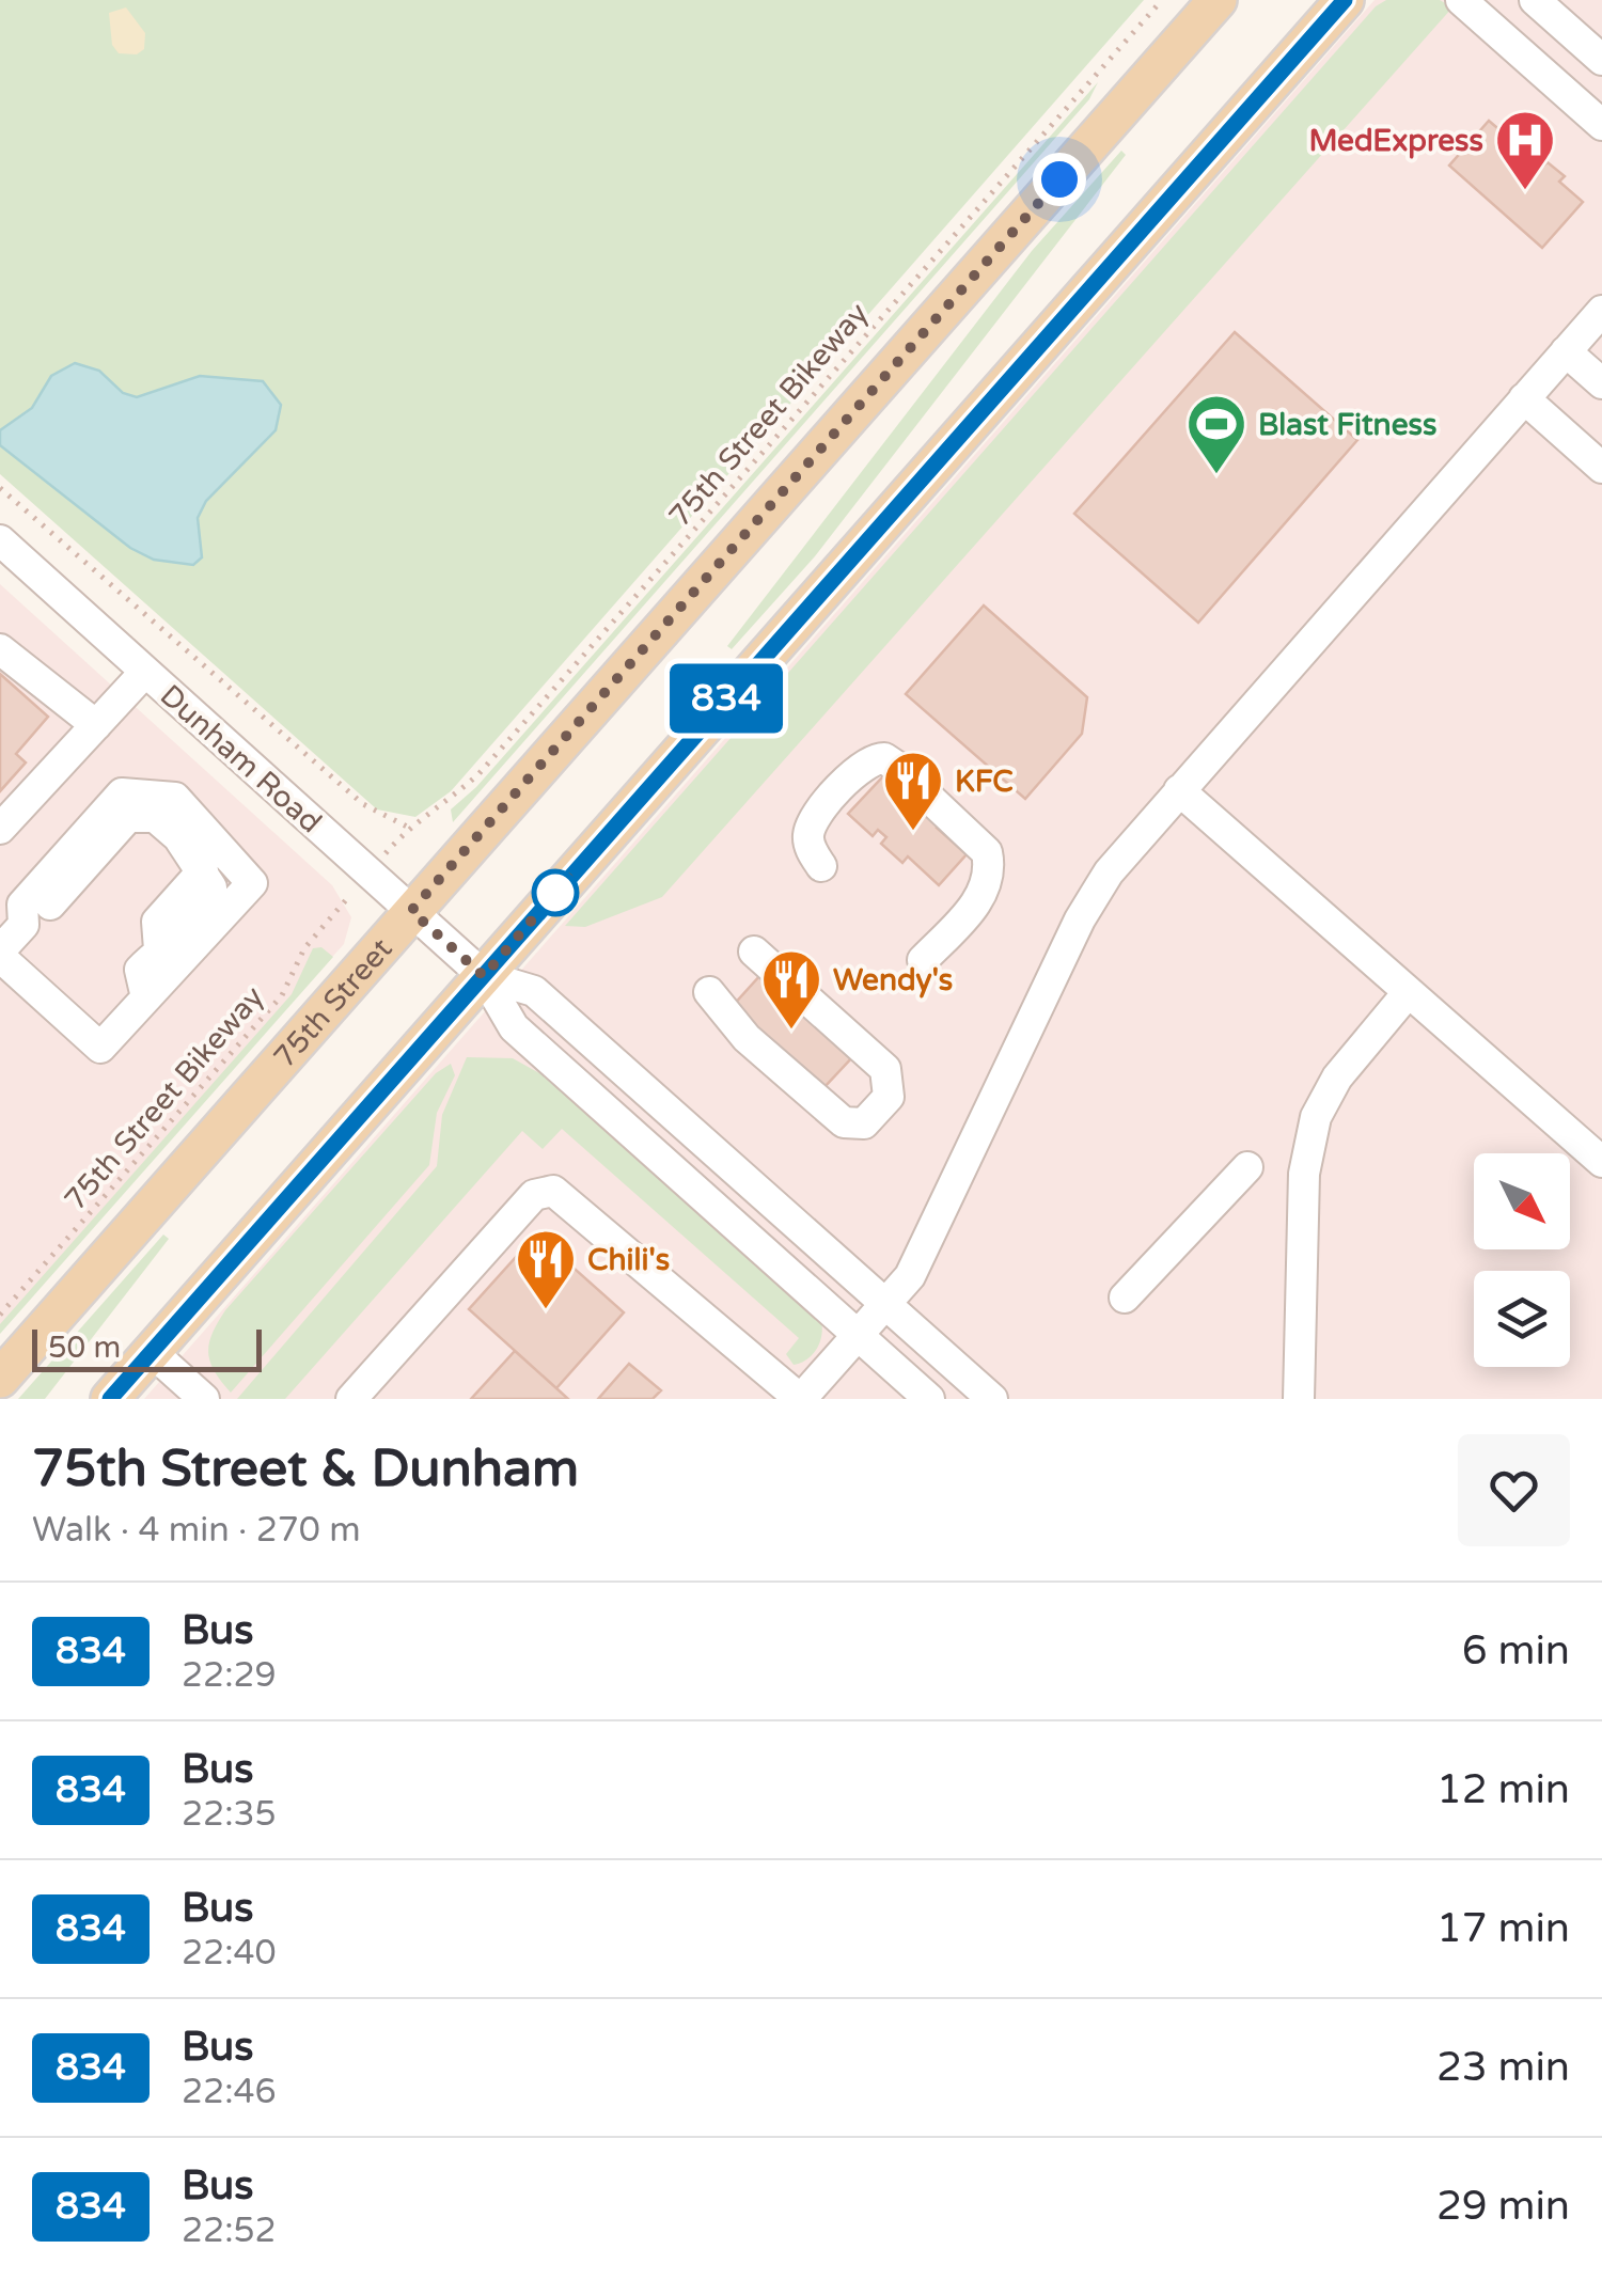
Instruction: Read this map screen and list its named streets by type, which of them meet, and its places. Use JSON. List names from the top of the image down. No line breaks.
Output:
{"streets":{"main road":["75th Street"],"street":["Dunham Road"],"path":["75th Street Bikeway"]},"crossings":[["Dunham Road","75th Street"]],"places":{"hospital":["MedExpress"],"sports":["Blast Fitness"],"restaurant":["KFC","Wendy's","Chili's"]},"lines":["bus line 834"],"scale_bar":"50 m","north":"bottom right","page":{"on_map":"834","scale":"50 m","heading":["75th Street & Dunham","Walk · 4 min · 270 m"],"list":[{"mark":"834","name":"Bus","note":"22:29","value":"6 min"},{"mark":"834","name":"Bus","note":"22:35","value":"12 min"},{"mark":"834","name":"Bus","note":"22:40","value":"17 min"},{"mark":"834","name":"Bus","note":"22:46","value":"23 min"},{"mark":"834","name":"Bus","note":"22:52","value":"29 min"}]}}
